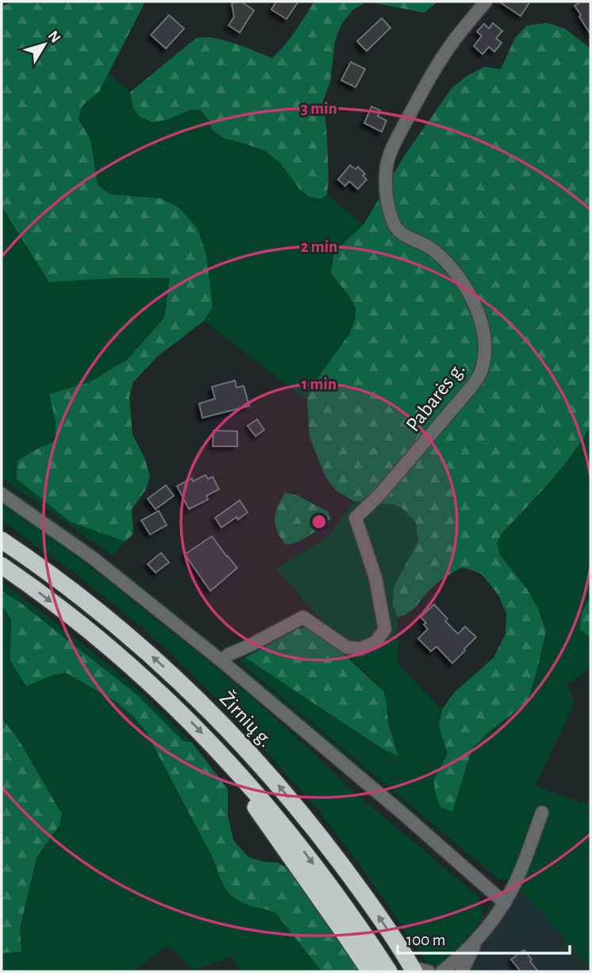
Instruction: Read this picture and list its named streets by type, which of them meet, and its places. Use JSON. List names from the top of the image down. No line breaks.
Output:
{"streets":{"highway":["Žirnių g."],"street":["Pabarės g."]},"scale_bar":"100 m","north":"top right","rings":["3 min","2 min","1 min"]}
